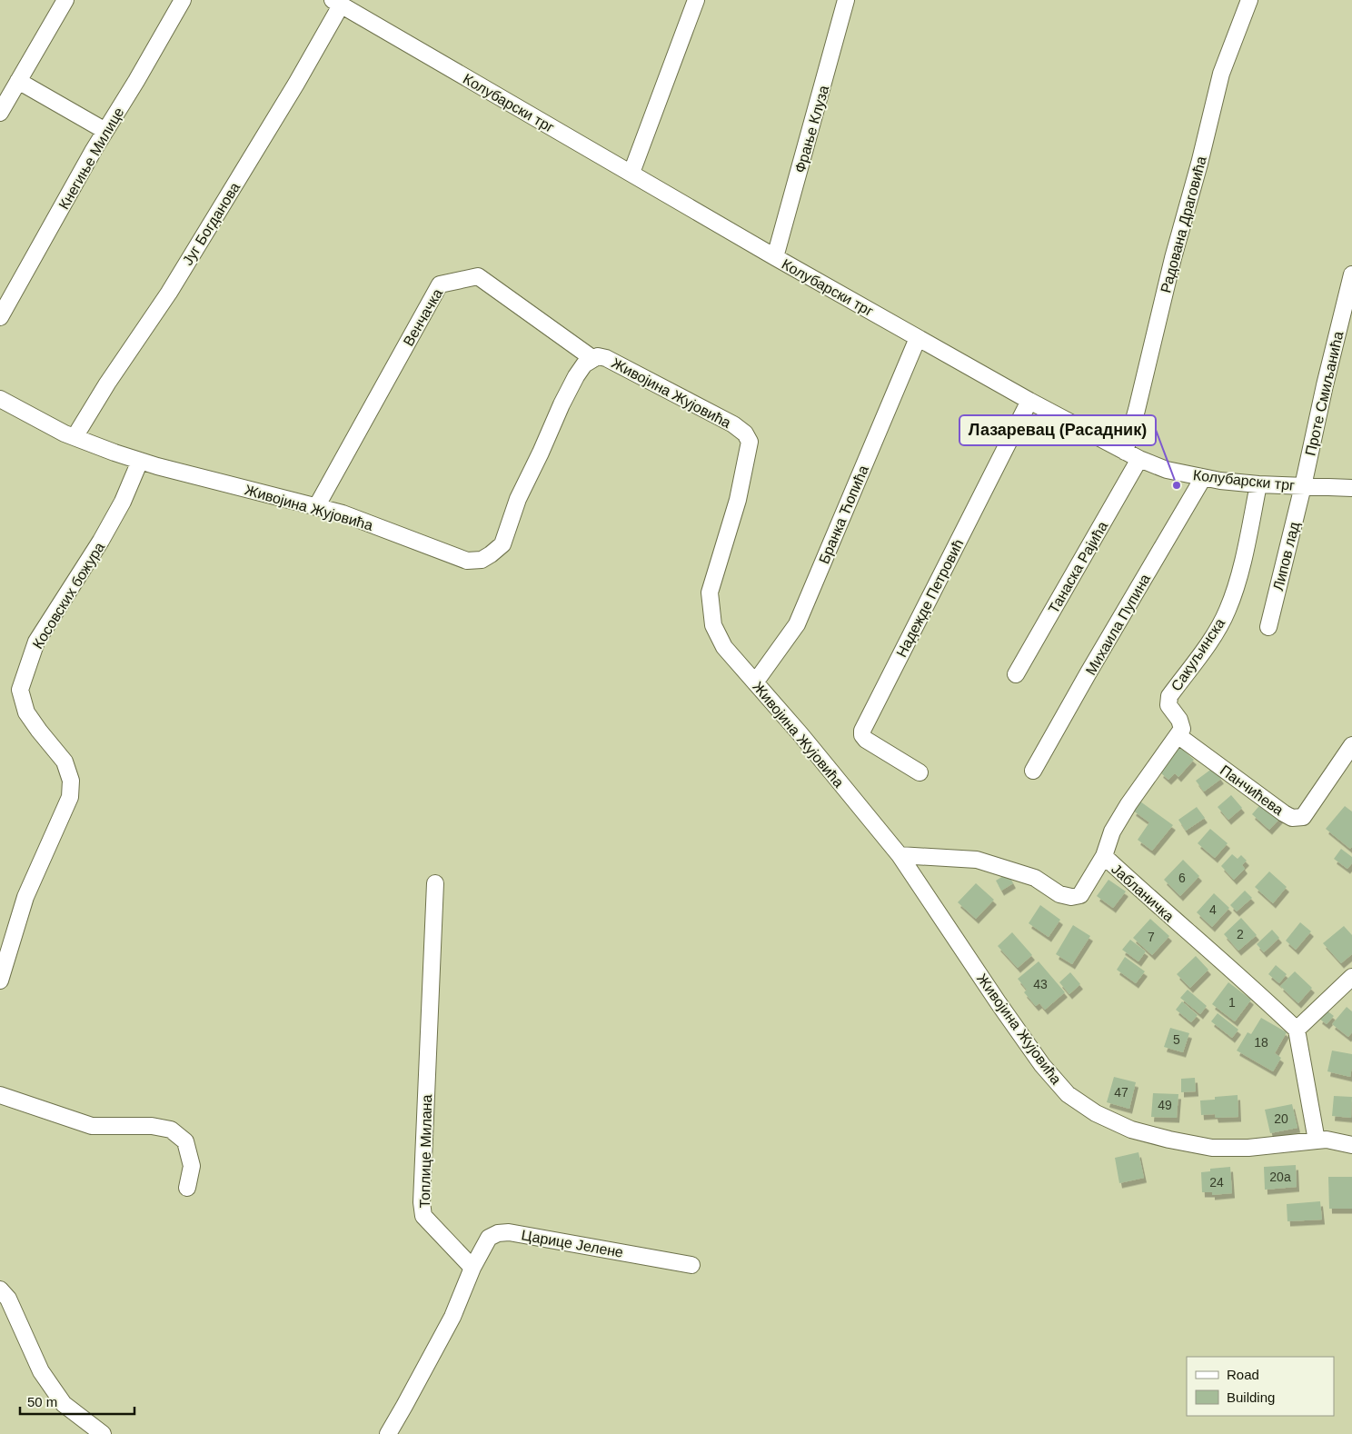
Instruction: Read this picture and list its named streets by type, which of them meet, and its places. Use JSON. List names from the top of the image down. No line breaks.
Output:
{"streets":{"street":["Колубарски трг","Фрање Клуза","Кнегиње Милице","Југ Богданова","Радована Драговића","Венчачка","Живојина Жујовића","Проте Смиљанића","Бранка Ћопића","Липов лад","Танаска Рајића","Косовских божура","Надежде Петровић","Михаила Пупина","Сакуљинска","Панчићева","Јабланичка","Топлице Милана","Царице Јелене"]},"crossings":[["Колубарски трг","Фрање Клуза"],["Колубарски трг","Југ Богданова"],["Колубарски трг","Радована Драговића"],["Колубарски трг","Проте Смиљанића"],["Колубарски трг","Бранка Ћопића"],["Колубарски трг","Липов лад"],["Колубарски трг","Танаска Рајића"],["Колубарски трг","Надежде Петровић"],["Колубарски трг","Михаила Пупина"],["Колубарски трг","Сакуљинска"],["Југ Богданова","Живојина Жујовића"],["Радована Драговића","Танаска Рајића"],["Венчачка","Живојина Жујовића"],["Живојина Жујовића","Бранка Ћопића"],["Живојина Жујовића","Косовских божура"],["Живојина Жујовића","Јабланичка"],["Проте Смиљанића","Липов лад"],["Сакуљинска","Панчићева"],["Топлице Милана","Царице Јелене"]],"places":["Лазаревац (Расадник)"],"house_numbers":["6","4","2","7","43","1","5","18","47","49","20","20a","24"],"legend":["Road","Building"],"scale_bar":"50 m"}
